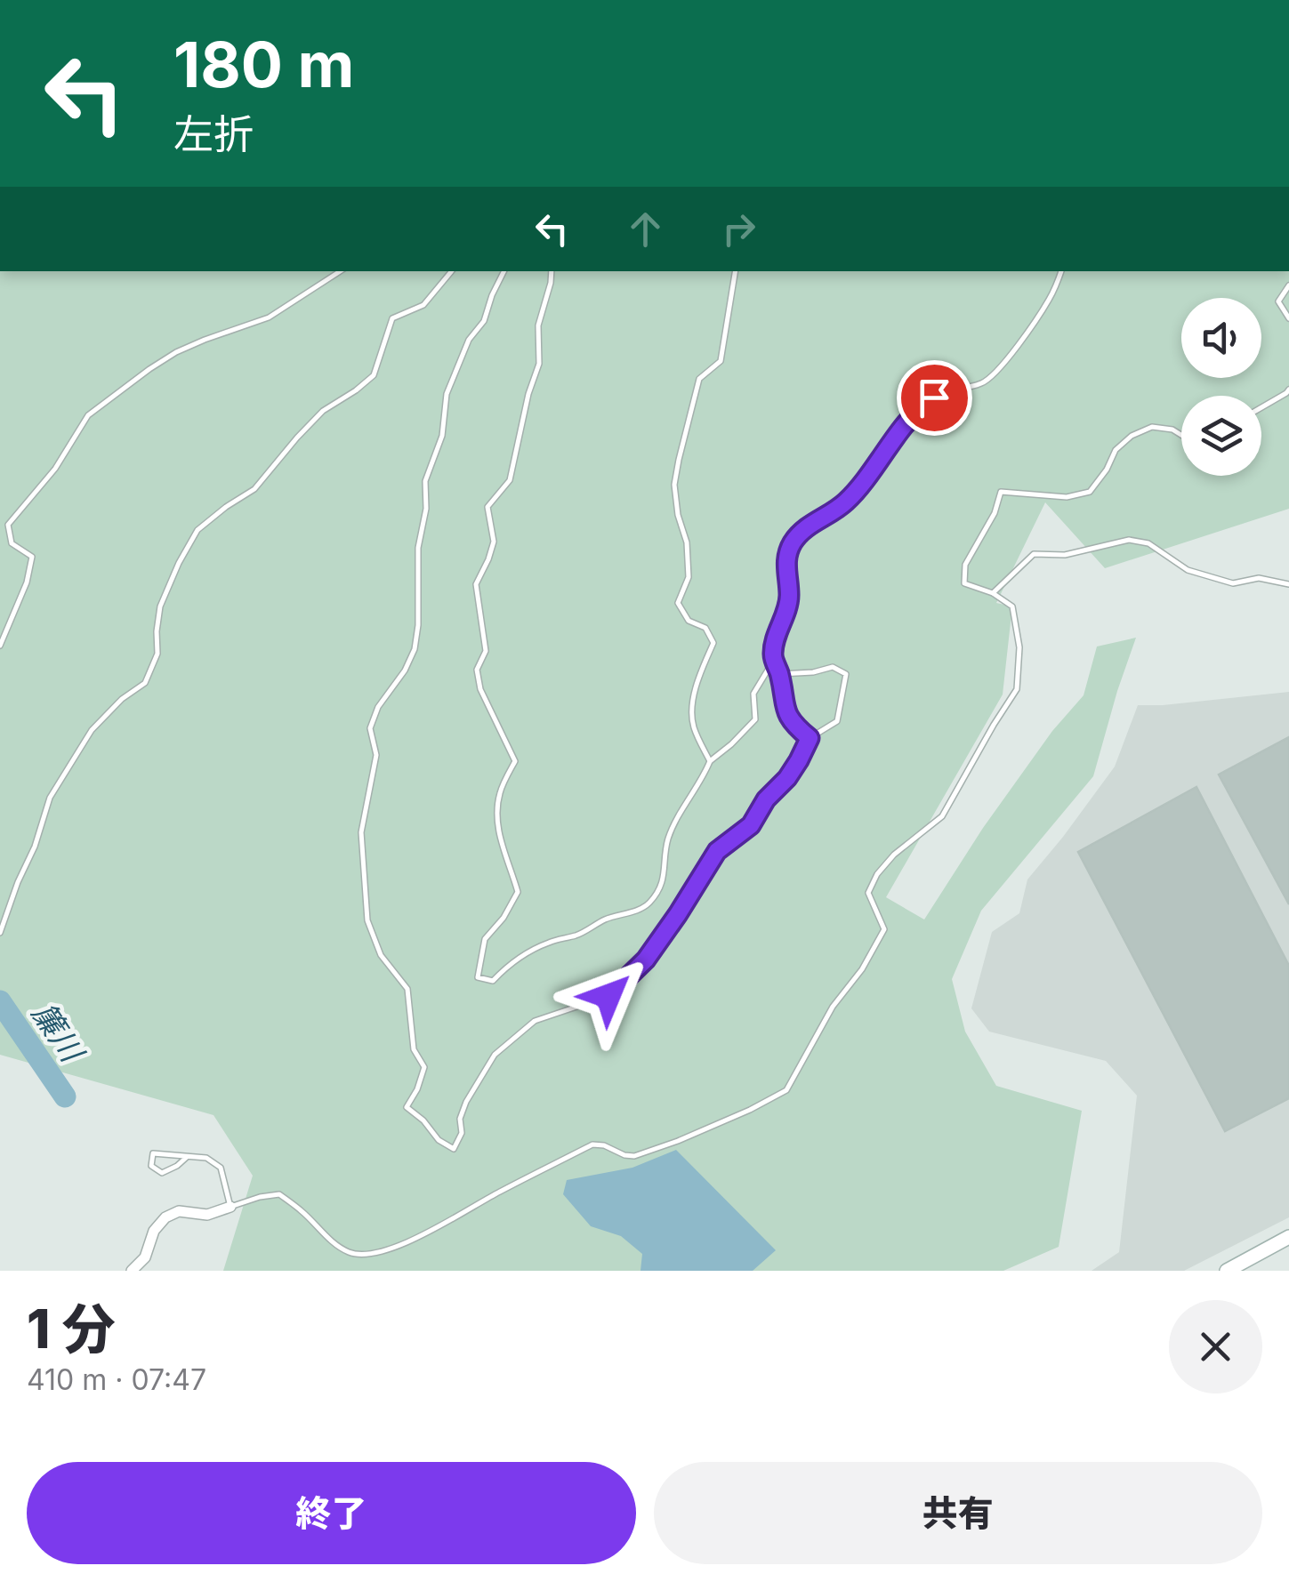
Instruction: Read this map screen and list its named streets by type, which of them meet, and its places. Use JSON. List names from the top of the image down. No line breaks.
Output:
{"water":["簾川"],"page":{"turn":["180 m","左折"],"heading":["1 分","410 m · 07:47"],"buttons":["終了","共有"]}}
